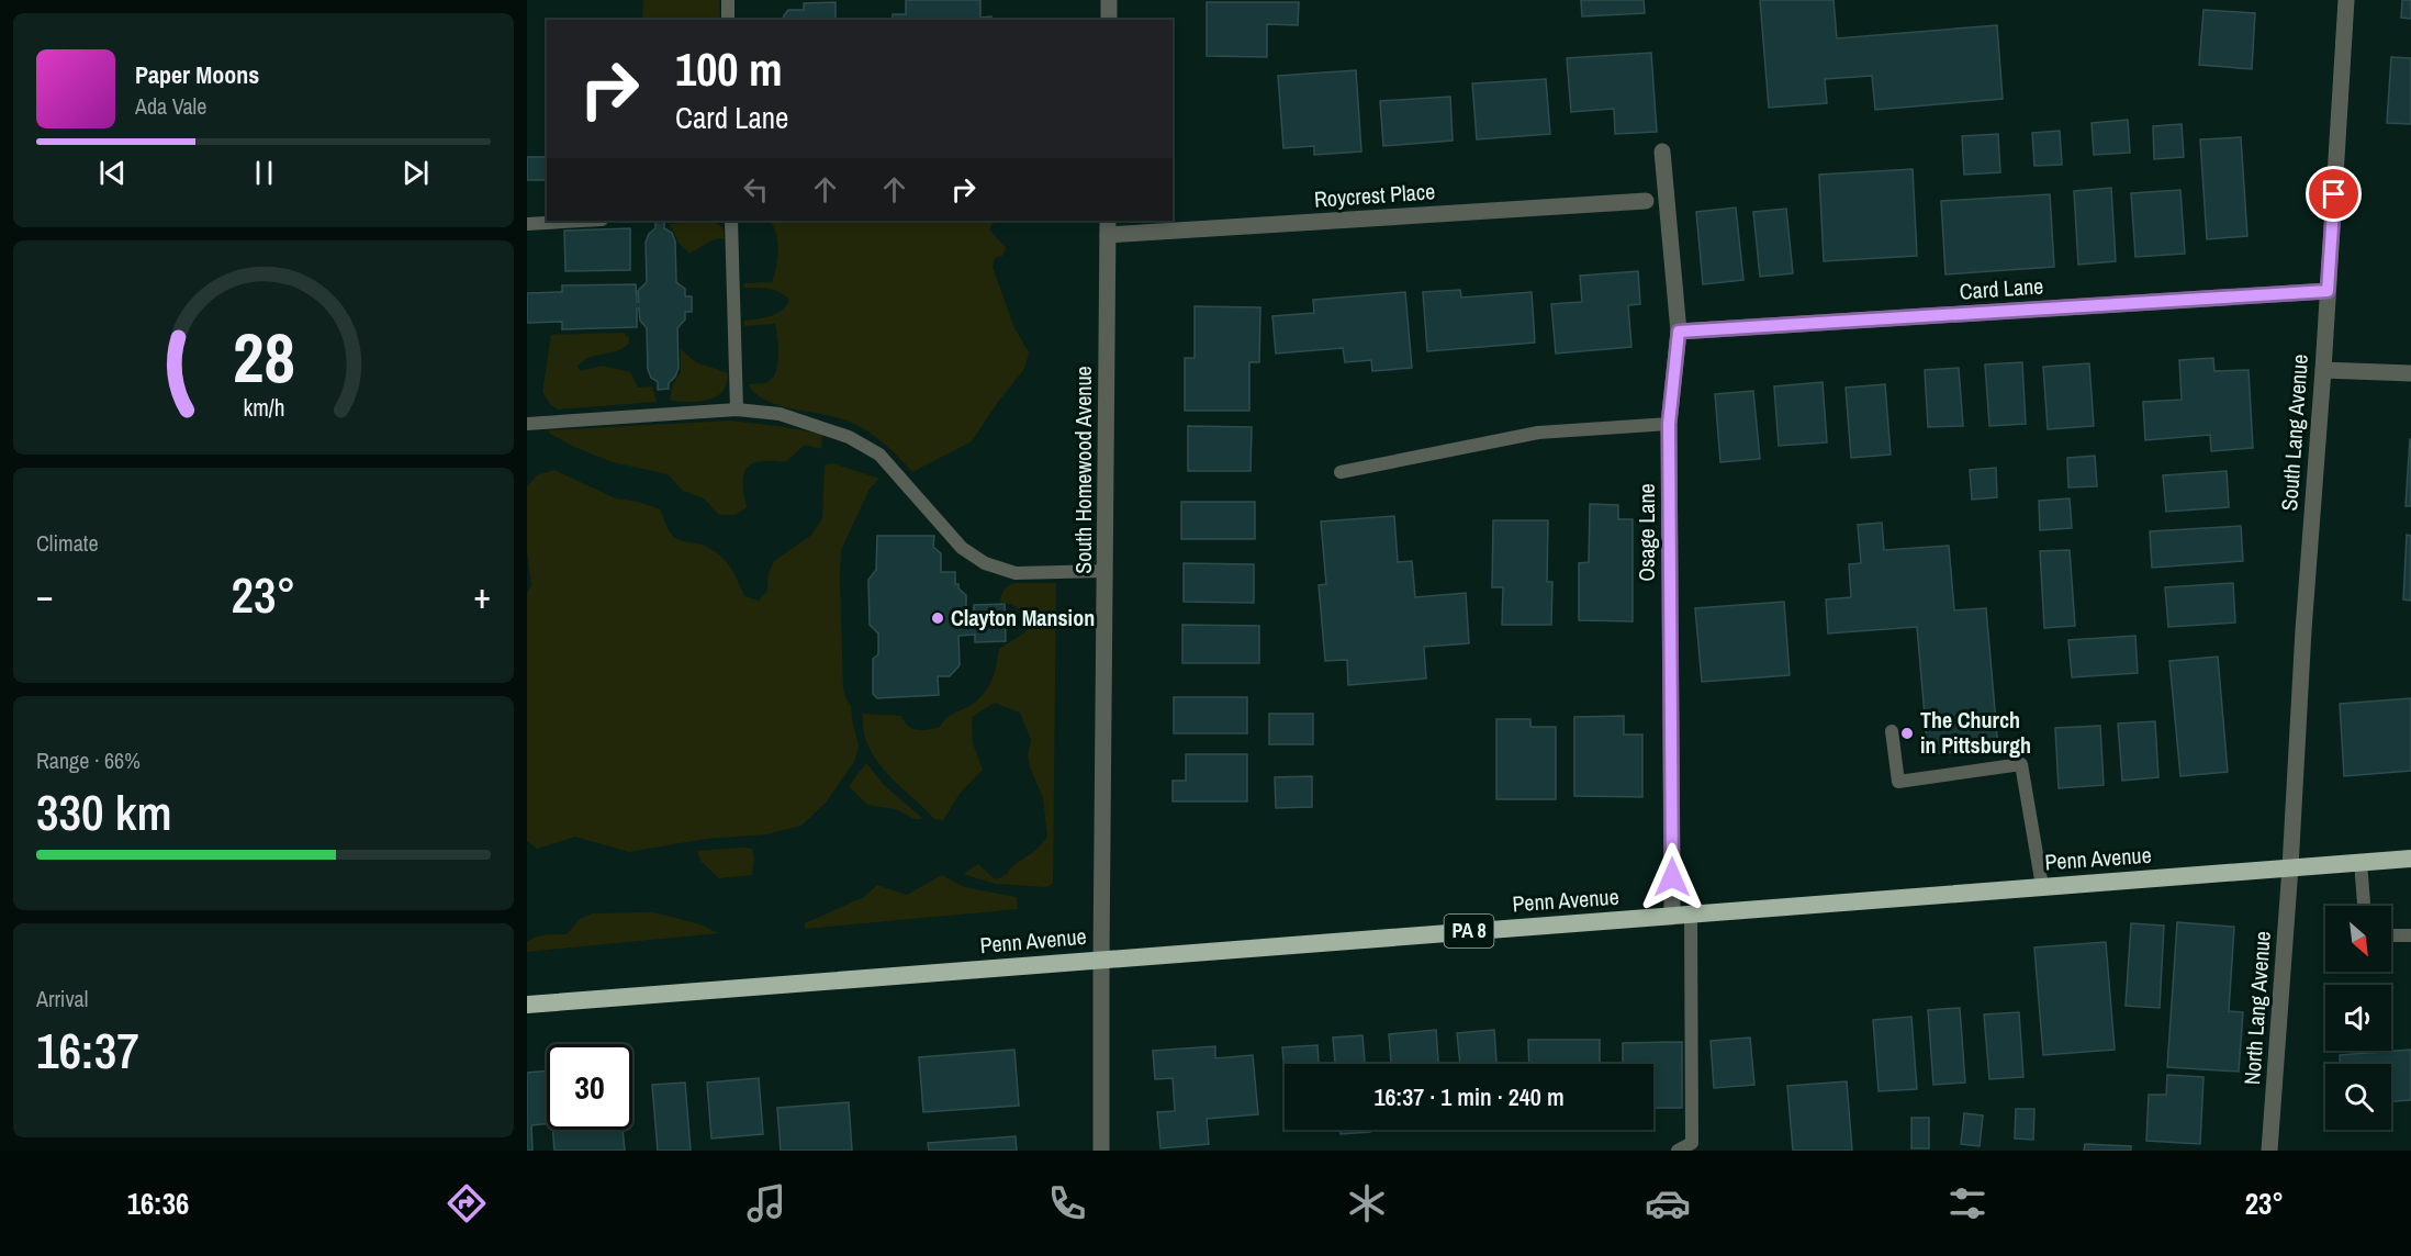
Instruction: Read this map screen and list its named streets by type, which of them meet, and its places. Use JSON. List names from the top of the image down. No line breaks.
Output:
{"streets":{"highway":["Penn Avenue","PA 8"],"street":["Roycrest Place","Card Lane","South Lang Avenue","South Homewood Avenue","Osage Lane","North Lang Avenue"]},"crossings":[["Roycrest Place","South Homewood Avenue"],["Card Lane","South Lang Avenue"],["Card Lane","Osage Lane"],["South Lang Avenue","Penn Avenue"],["South Lang Avenue","North Lang Avenue"],["South Homewood Avenue","Penn Avenue"],["Osage Lane","Penn Avenue"],["Penn Avenue","North Lang Avenue"]],"places":["Clayton Mansion","The Church in Pittsburgh"],"north":"bottom right","page":{"turn":["100 m","Card Lane"],"song":["Paper Moons","Ada Vale"],"tile":["Climate",["Range · 66%","330 km"],["Arrival","16:37"]],"heat":["−","23°","+"],"limit":"30","trip":"16:37 · 1 min · 240 m","tabs":["16:36","23°"],"gauge":["28","km/h"]}}
